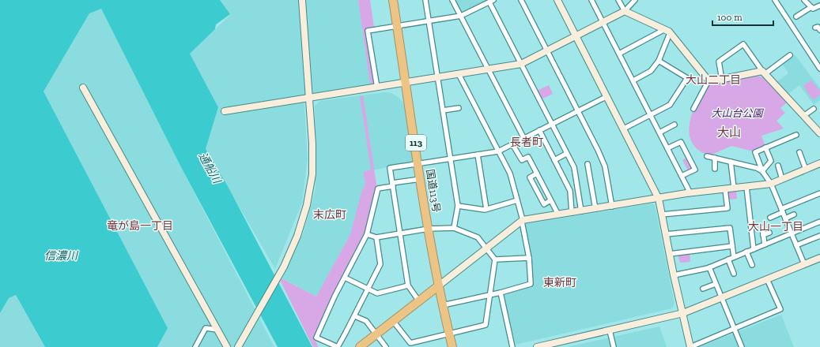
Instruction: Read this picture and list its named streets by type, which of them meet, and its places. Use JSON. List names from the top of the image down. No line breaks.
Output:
{"streets":{"highway":["113","国道113号"]},"crossings":[["113","国道113号"]],"districts":["大山二丁目","大山","長者町","末広町","竜が島一丁目","大山一丁目","東新町"],"water":["通船川","信濃川"],"parks":["大山台公園"],"scale_bar":"100 m"}
